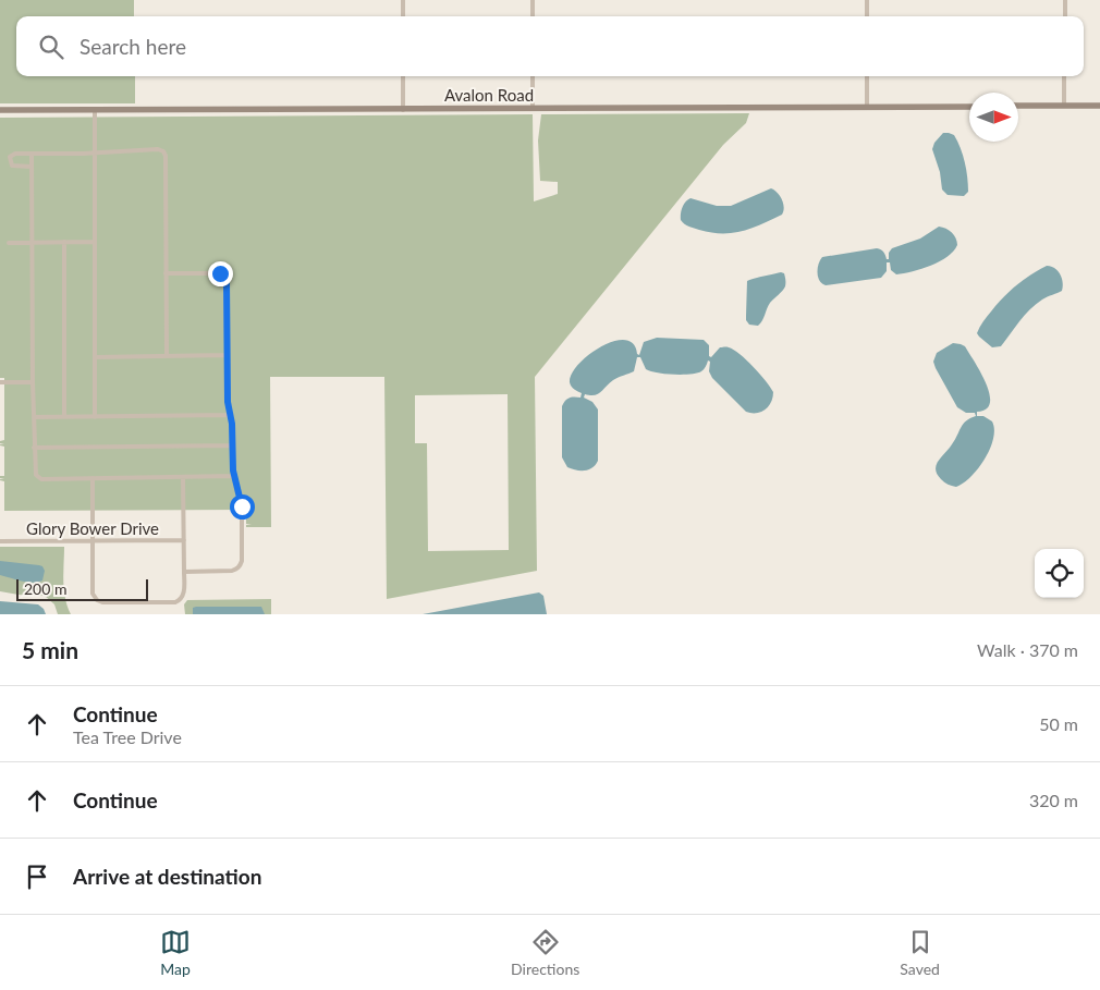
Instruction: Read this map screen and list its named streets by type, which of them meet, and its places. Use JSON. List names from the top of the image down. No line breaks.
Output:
{"streets":{"main road":["Avalon Road"],"street":["Glory Bower Drive"]},"scale_bar":"200 m","north":"right","page":{"search":"Search here","scale":"200 m","heading":["5 min","Walk · 370 m"],"list":[["Continue","Tea Tree Drive","50 m"],["Continue","320 m"],"Arrive at destination"],"nav":["Map","Directions","Saved"]}}
